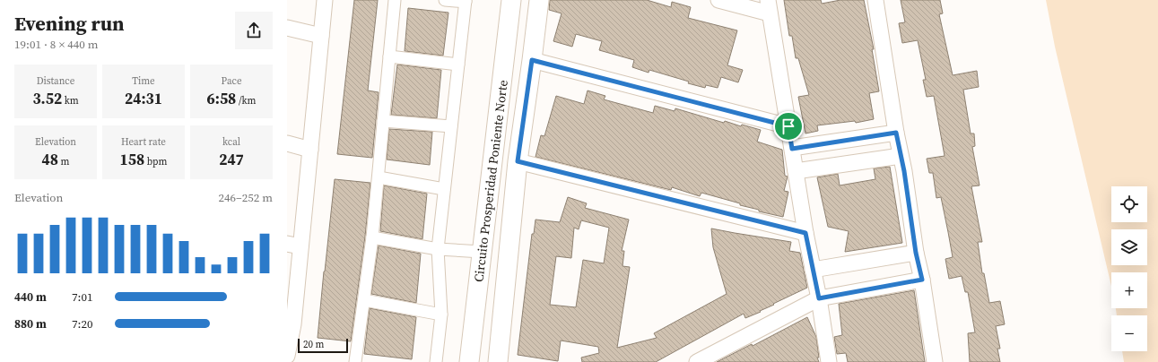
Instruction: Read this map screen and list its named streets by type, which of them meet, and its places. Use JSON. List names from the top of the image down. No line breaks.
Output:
{"streets":{"street":["Circuito Prosperidad Poniente Norte"]},"scale_bar":"20 m","page":{"heading":["Evening run","19:01 · 8 × 440 m"],"stats":[["Distance","3.52 km"],["Time","24:31"],["Pace","6:58 /km"],["Elevation","48 m"],["Heart rate","158 bpm"],["kcal","247"]],"chart":["Elevation","246–252 m"],"map_buttons":["+","−"],"list":[{"name":"440 m","note":"7:01"},{"name":"880 m","note":"7:20"}],"scale":"20 m"}}
